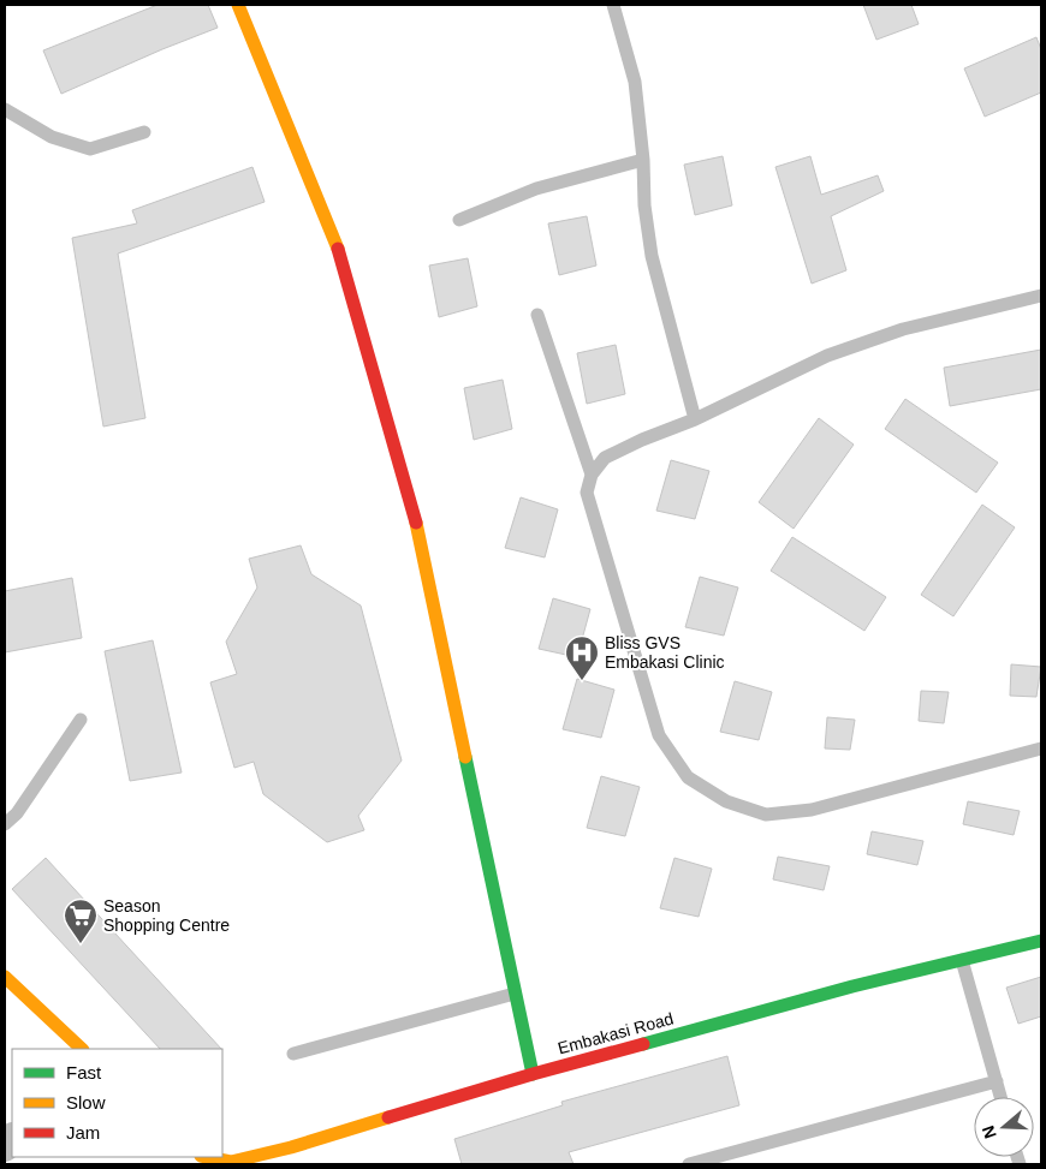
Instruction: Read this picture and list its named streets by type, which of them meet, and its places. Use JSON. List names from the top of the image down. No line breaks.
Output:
{"streets":{"street":["Embakasi Road"]},"places":{"hospital":["Bliss GVS Embakasi Clinic"],"supermarket":["Season Shopping Centre"]},"legend":["Fast","Slow","Jam"],"north":"left"}
